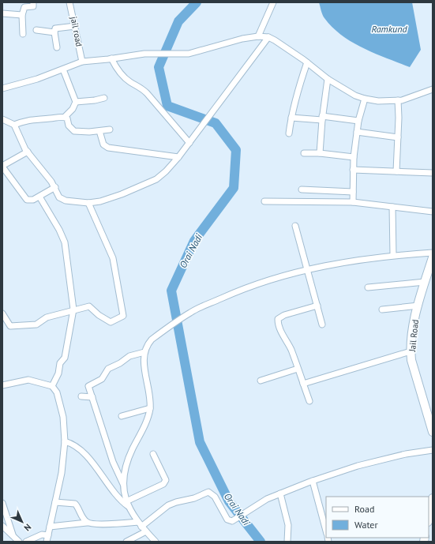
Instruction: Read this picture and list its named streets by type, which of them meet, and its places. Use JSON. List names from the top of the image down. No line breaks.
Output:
{"streets":{"street":["jail road","Jail Road"]},"water":["Ramkund","Orai Nadi"],"legend":["Road","Water"],"north":"bottom right"}
